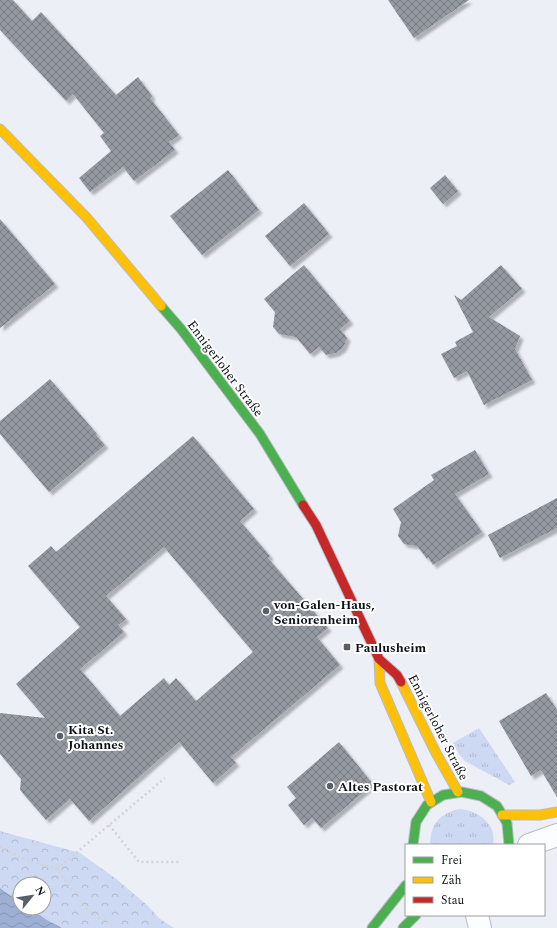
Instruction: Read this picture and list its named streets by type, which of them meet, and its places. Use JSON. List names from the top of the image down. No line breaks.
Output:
{"streets":{"main road":["Ennigerloher Straße"]},"places":{"other":["von-Galen-Haus, Seniorenheim","Kita St. Johannes","Altes Pastorat"],"transit":["Paulusheim"]},"legend":["Frei","Zäh","Stau"],"north":"top right"}
